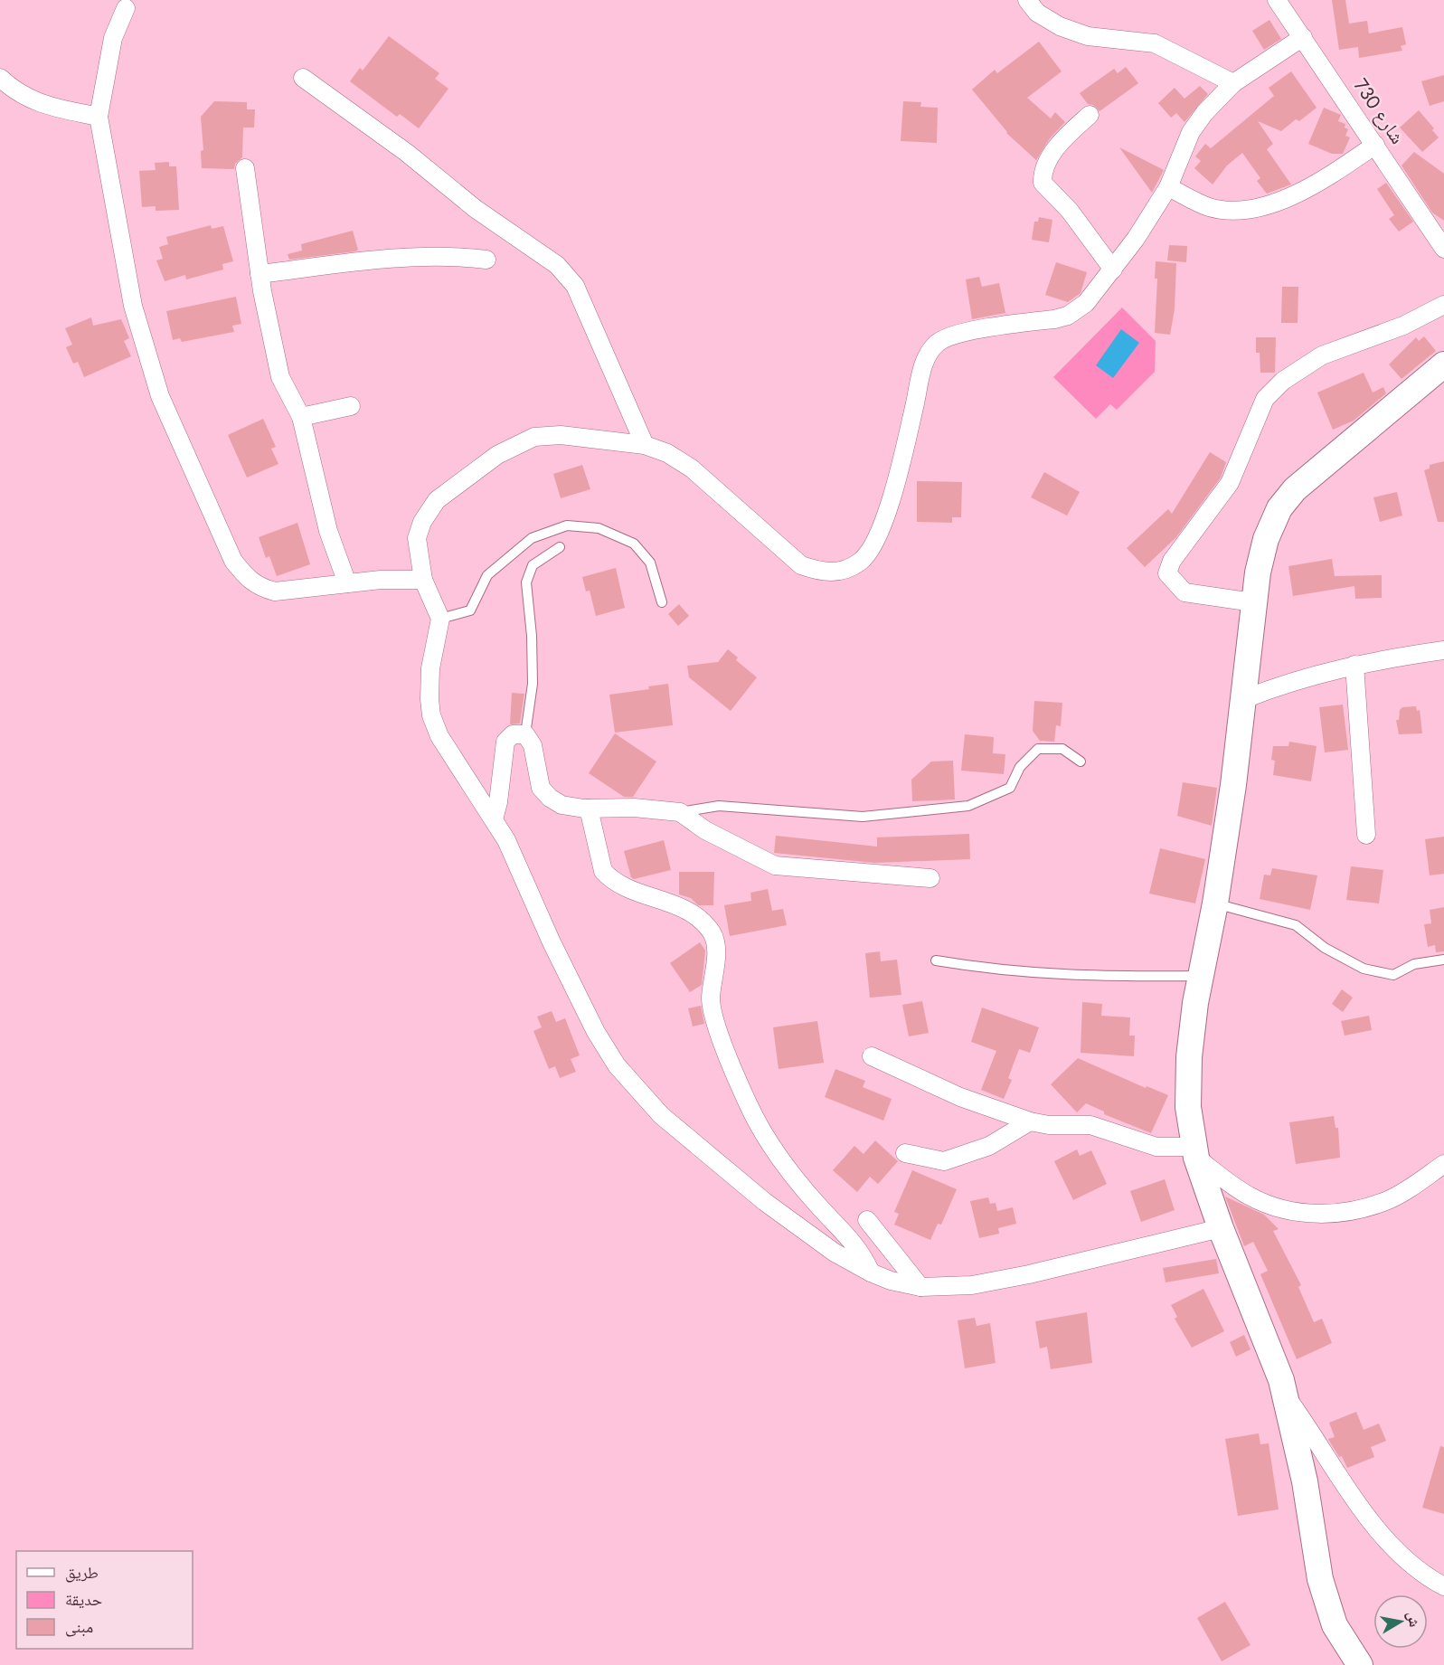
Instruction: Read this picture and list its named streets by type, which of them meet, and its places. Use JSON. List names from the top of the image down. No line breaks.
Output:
{"streets":{"street":["شارع 730"]},"legend":["طريق","حديقة","مبنى"],"north":"right"}
